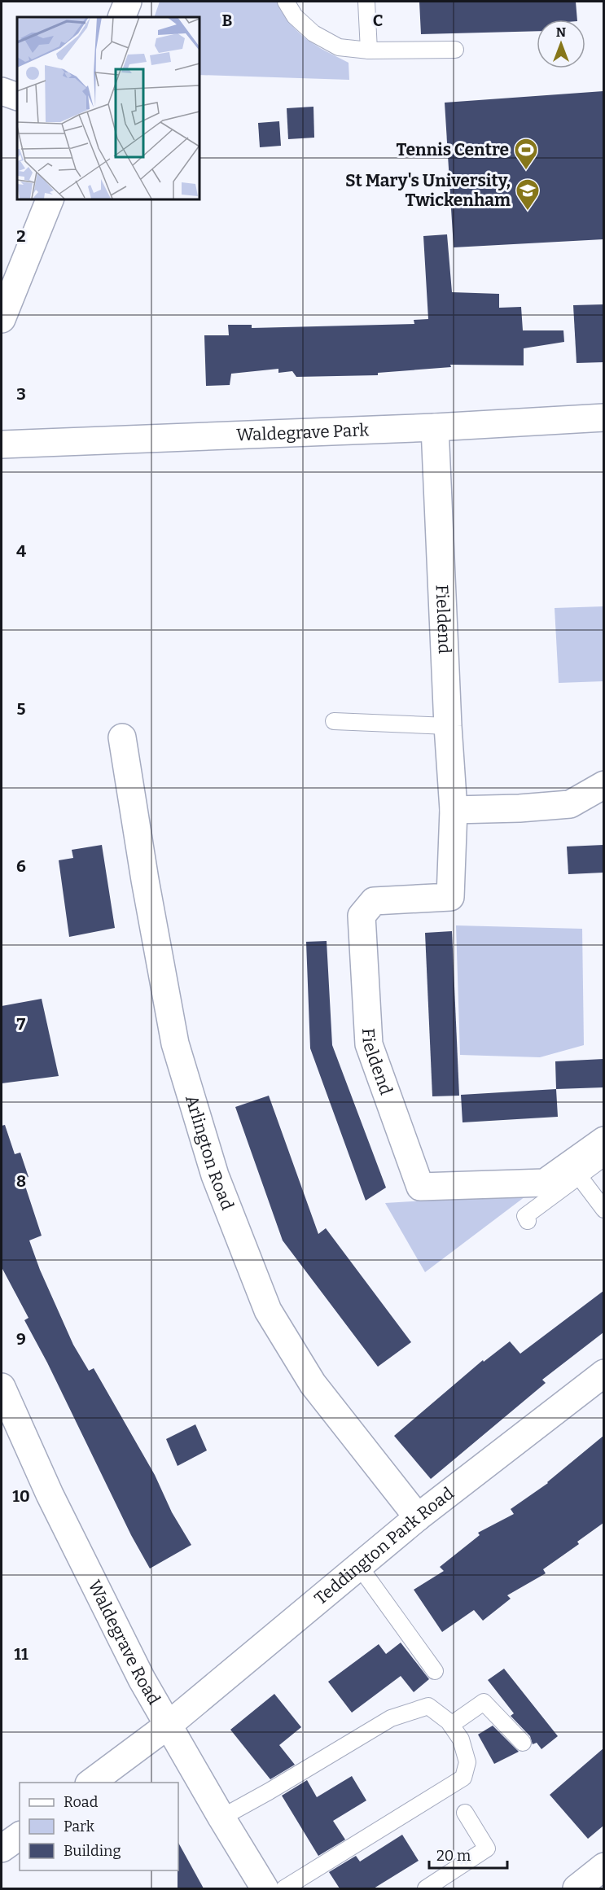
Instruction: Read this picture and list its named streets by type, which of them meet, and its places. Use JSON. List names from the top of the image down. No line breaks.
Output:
{"streets":{"street":["Waldegrave Park","Fieldend","Arlington Road","Teddington Park Road","Waldegrave Road"]},"crossings":[["Waldegrave Park","Fieldend"],["Arlington Road","Teddington Park Road"],["Teddington Park Road","Waldegrave Road"]],"places":{"sports":["Tennis Centre"],"school or university":["St Mary's University, Twickenham"]},"legend":["Road","Park","Building"],"scale_bar":"20 m","north":"top","grid":{"columns":["B","C"],"rows":["2","3","4","5","6","7","8","9","10","11"]}}
